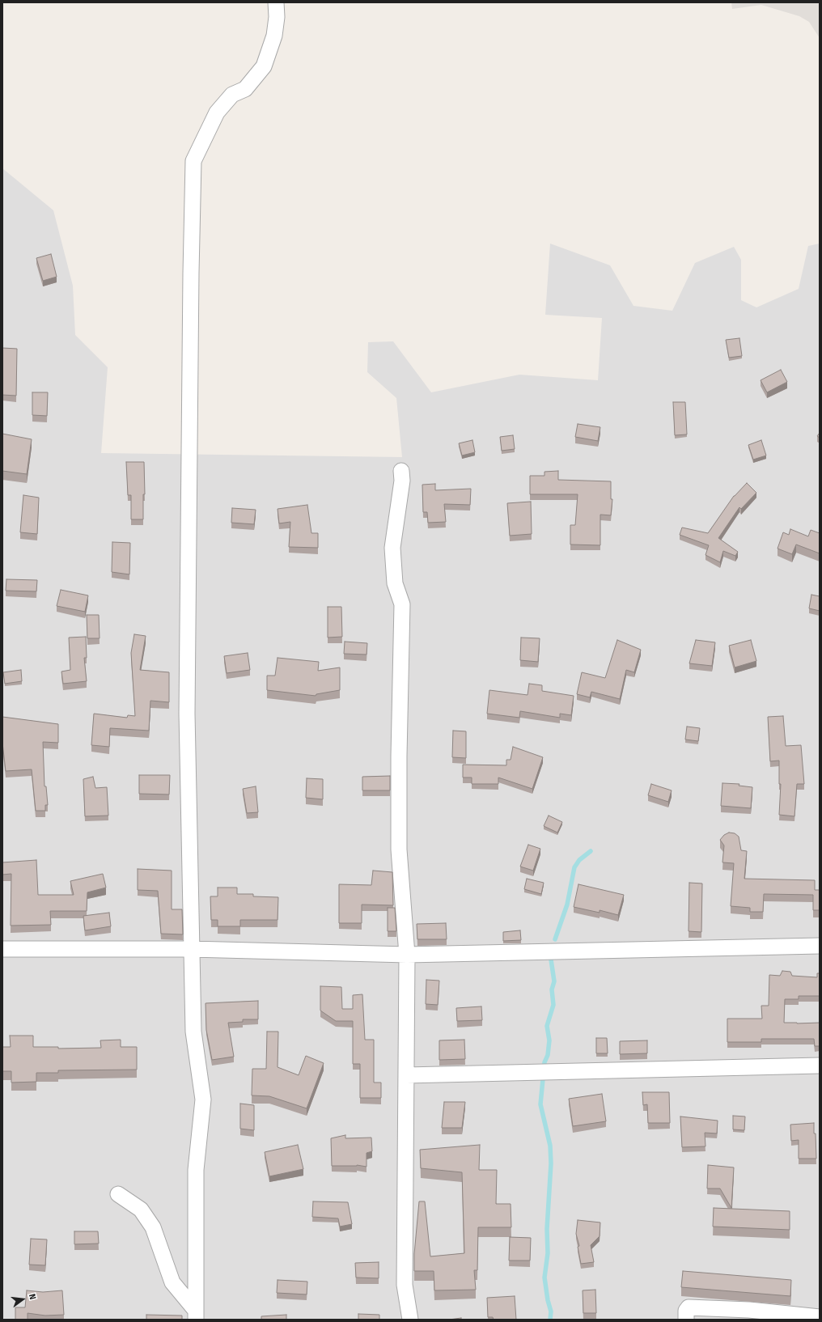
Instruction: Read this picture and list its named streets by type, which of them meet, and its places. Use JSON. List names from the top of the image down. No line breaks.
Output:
{"north":"right"}
